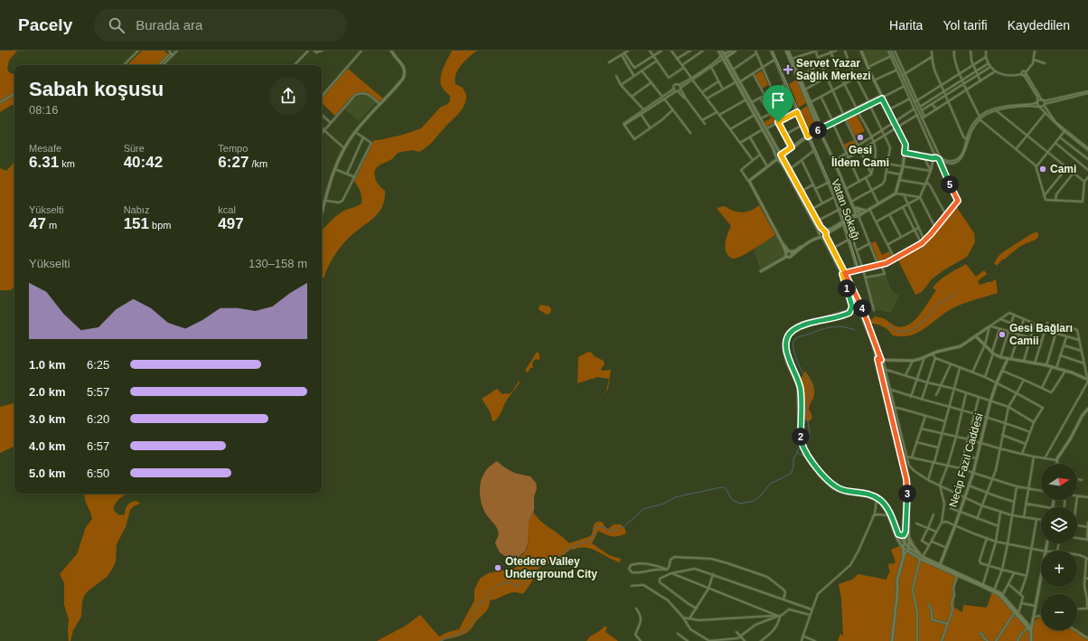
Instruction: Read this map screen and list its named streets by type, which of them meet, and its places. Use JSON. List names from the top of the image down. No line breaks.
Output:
{"streets":{"street":["Vatan Sokağı","Necip Fazıl Caddesi"]},"places":{"health":["Servet Yazar Sağlık Merkezi"],"other":["Gesi İldem Cami","Cami","Gesi Bağları Camii","Otedere Valley Underground City"]},"north":"right","page":{"header":"Pacely","search":"Burada ara","nav":["Harita","Yol tarifi","Kaydedilen"],"heading":["Sabah koşusu","08:16"],"pins":["6","5","1","4","2","3"],"stats":[["Mesafe","6.31 km"],["Süre","40:42"],["Tempo","6:27 /km"],["Yükselti","47 m"],["Nabız","151 bpm"],["kcal","497"]],"chart":["Yükselti","130–158 m"],"list":[{"name":"1.0 km","note":"6:25"},{"name":"2.0 km","note":"5:57"},{"name":"3.0 km","note":"6:20"},{"name":"4.0 km","note":"6:57"},{"name":"5.0 km","note":"6:50"}],"map_buttons":["+","−"]}}
